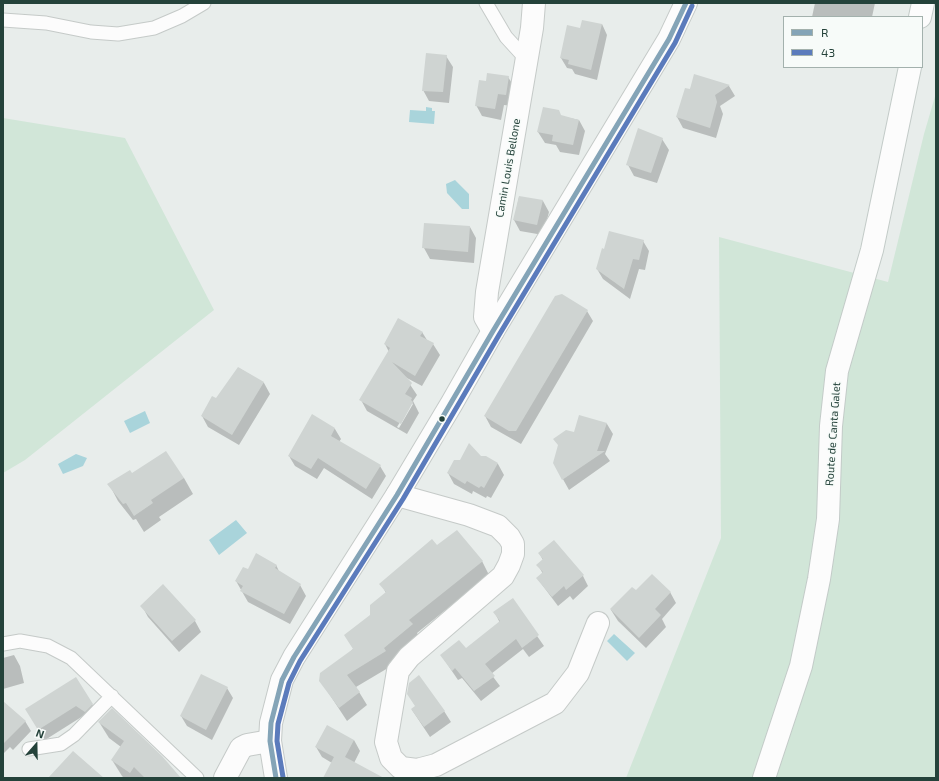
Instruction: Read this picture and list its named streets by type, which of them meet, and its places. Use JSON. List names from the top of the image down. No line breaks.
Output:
{"streets":{"street":["Camin Louis Bellone","Route de Canta Galet"]},"lines":["transit line R","transit line 43"],"legend":["R","43"],"north":"top"}
